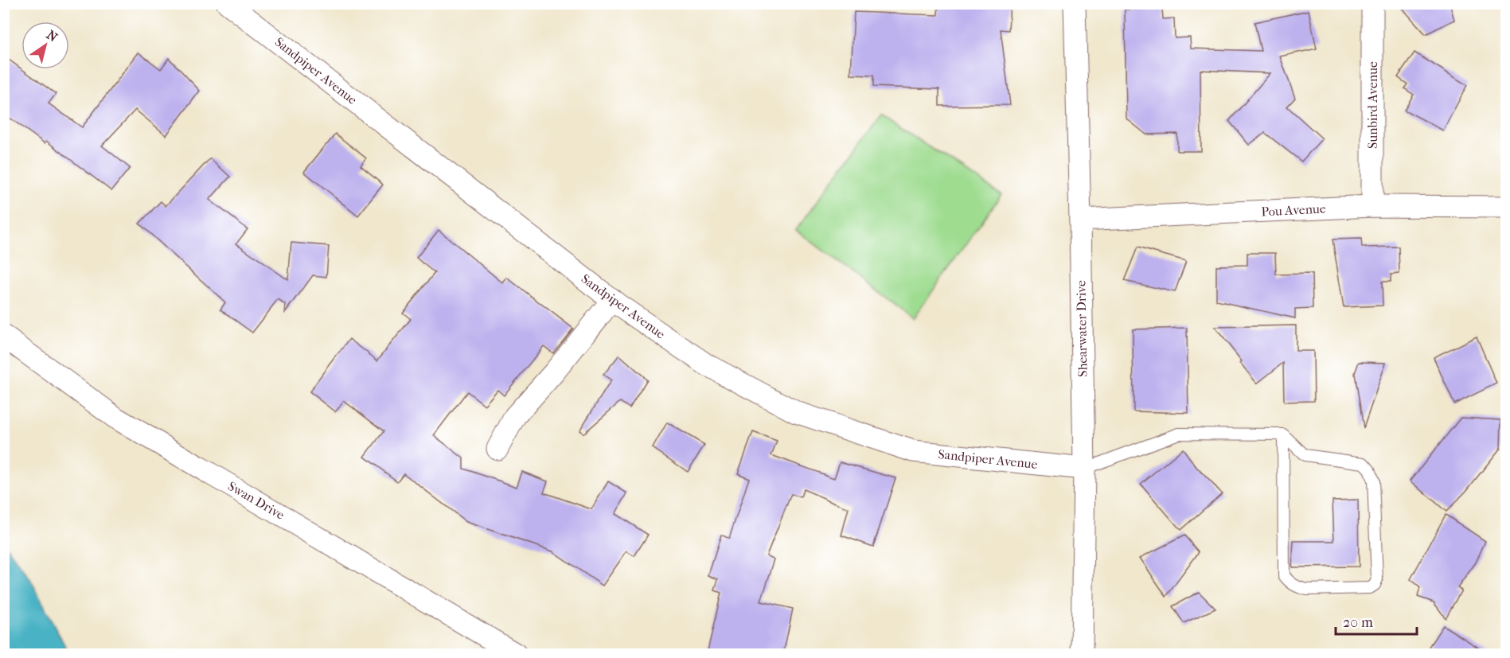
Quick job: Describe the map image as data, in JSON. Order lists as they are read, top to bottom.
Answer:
{
  "streets": {
    "street": [
      "Sandpiper Avenue",
      "Sunbird Avenue",
      "Pou Avenue",
      "Shearwater Drive",
      "Swan Drive"
    ]
  },
  "crossings": [
    ["Sandpiper Avenue", "Shearwater Drive"],
    ["Sunbird Avenue", "Pou Avenue"],
    ["Pou Avenue", "Shearwater Drive"]
  ],
  "scale_bar": "20 m",
  "north": "top right"
}
